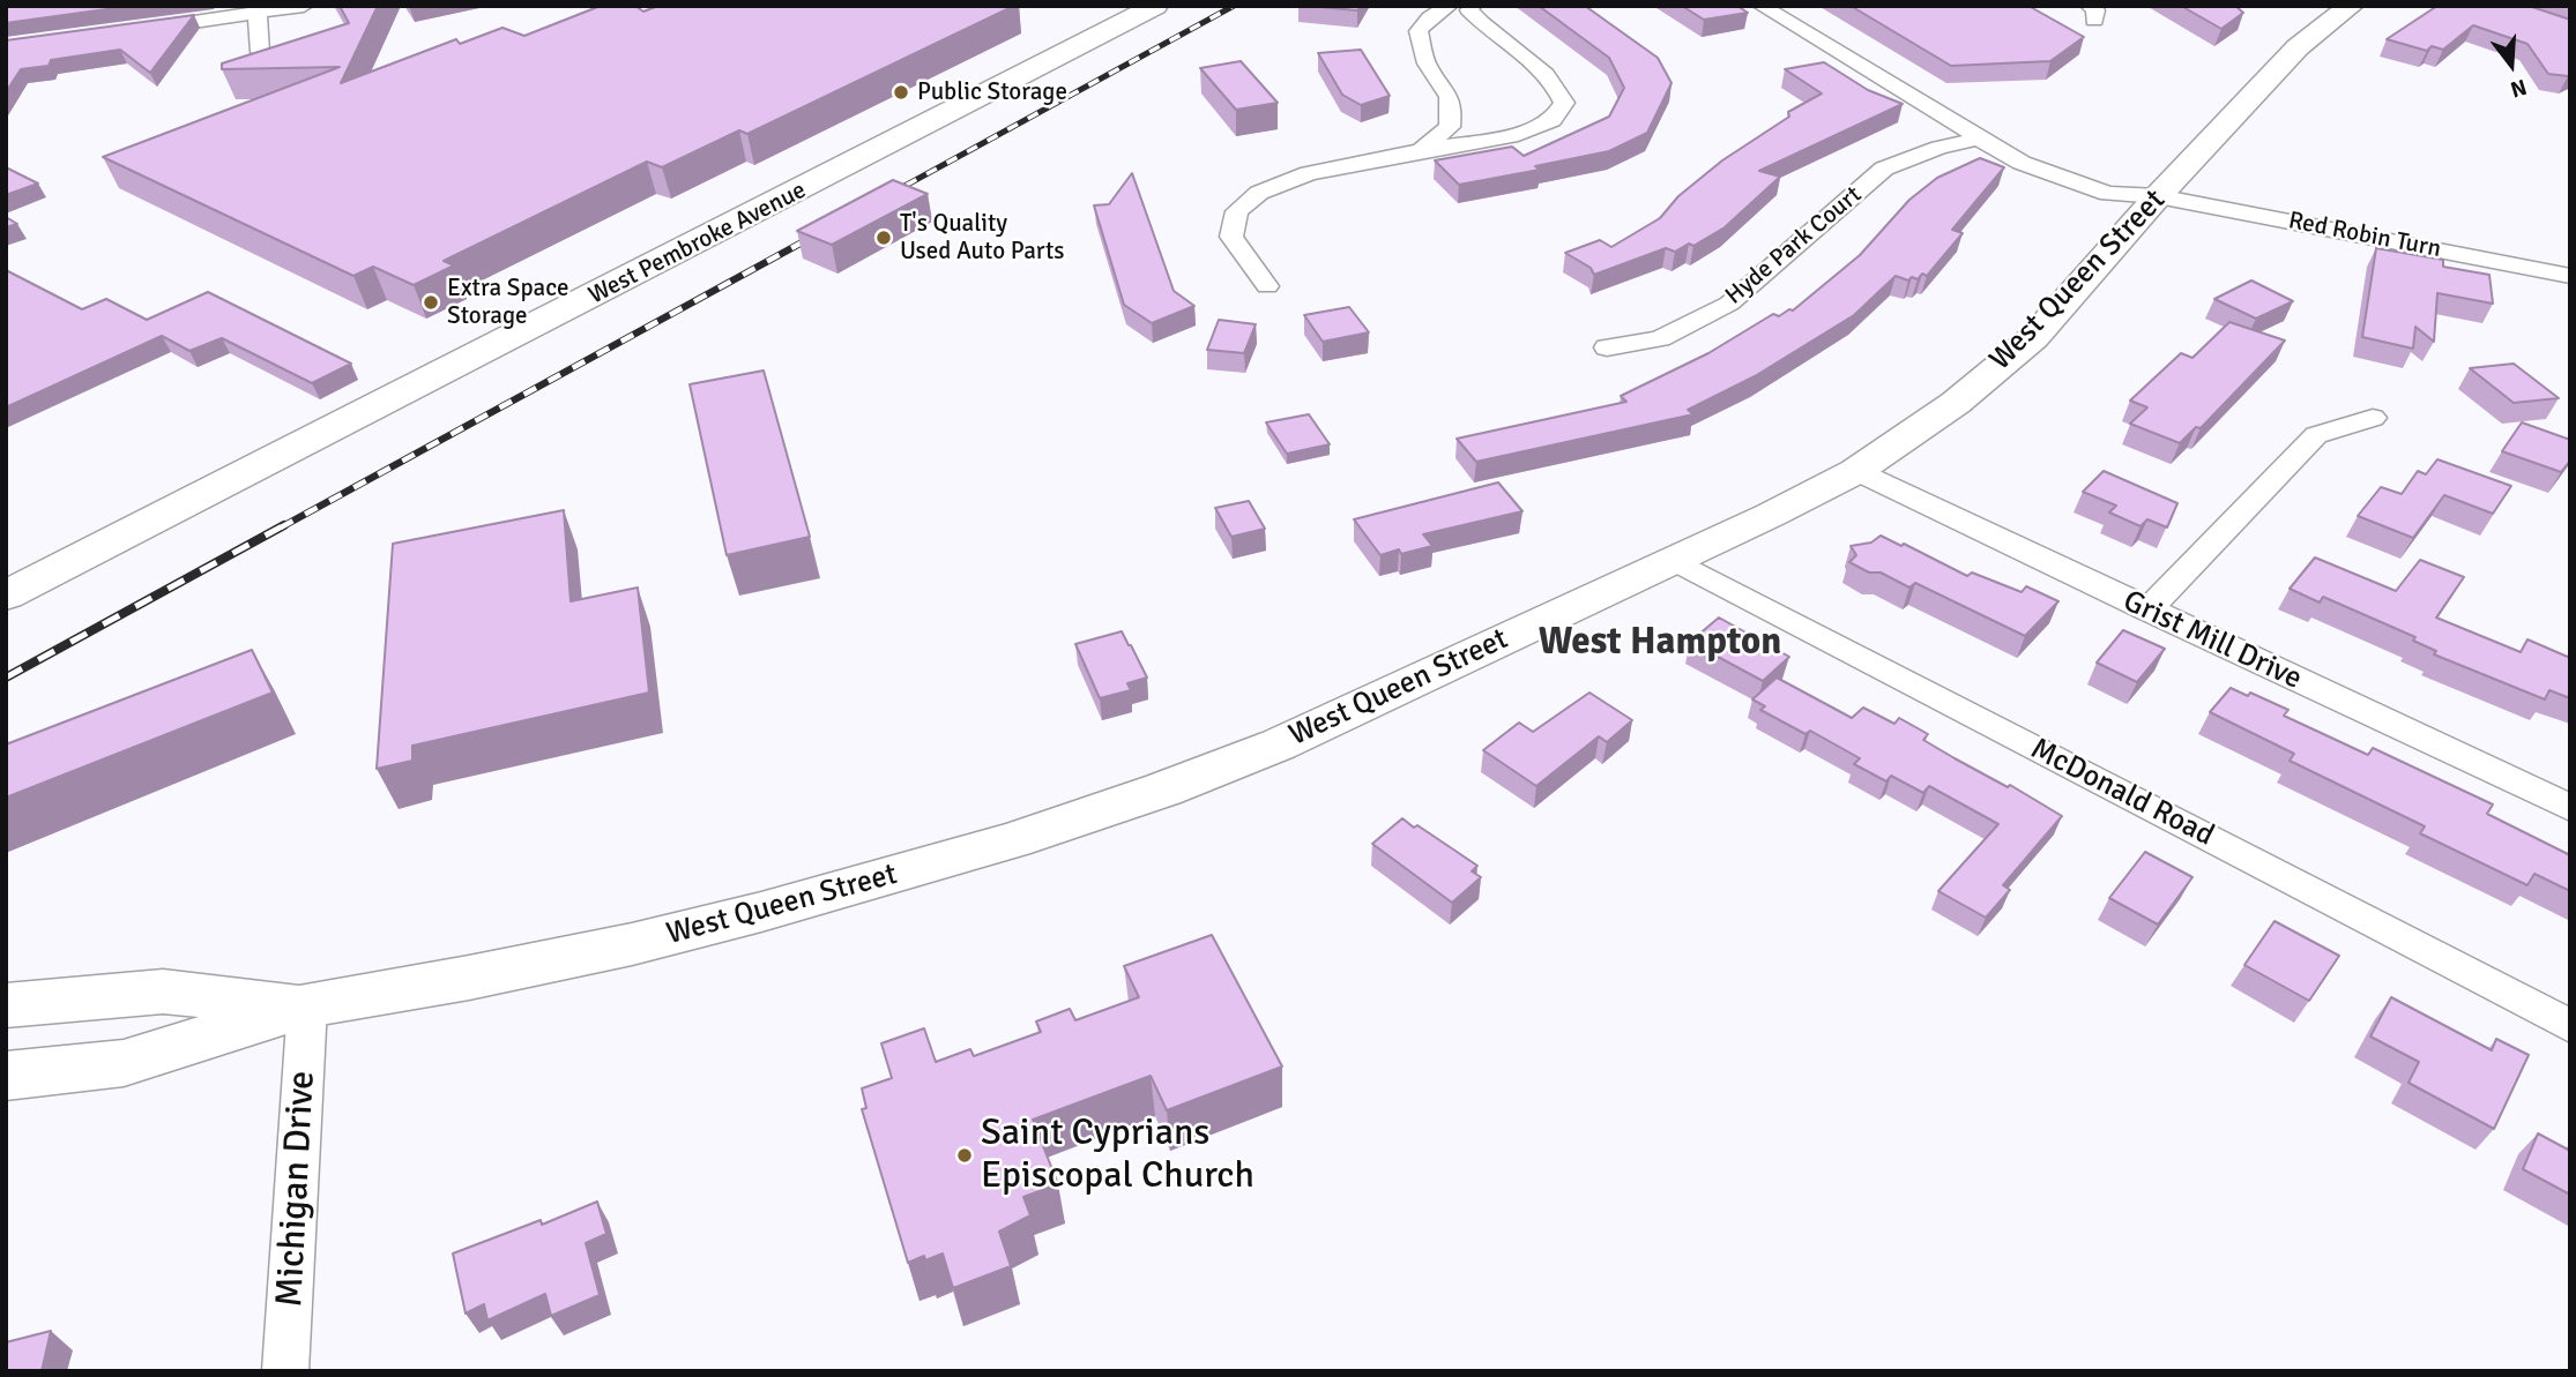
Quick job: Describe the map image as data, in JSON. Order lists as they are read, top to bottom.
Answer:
{
  "streets": {
    "main road": ["West Pembroke Avenue", "West Queen Street"],
    "street": [
      "Red Robin Turn",
      "Hyde Park Court",
      "Grist Mill Drive",
      "McDonald Road",
      "Michigan Drive"
    ]
  },
  "crossings": [
    ["Red Robin Turn", "West Queen Street"],
    ["West Queen Street", "Grist Mill Drive"],
    ["West Queen Street", "McDonald Road"],
    ["West Queen Street", "Michigan Drive"]
  ],
  "districts": ["West Hampton"],
  "places": [
    "Public Storage",
    "T's Quality Used Auto Parts",
    "Extra Space Storage",
    "Saint Cyprians Episcopal Church"
  ],
  "north": "bottom"
}
